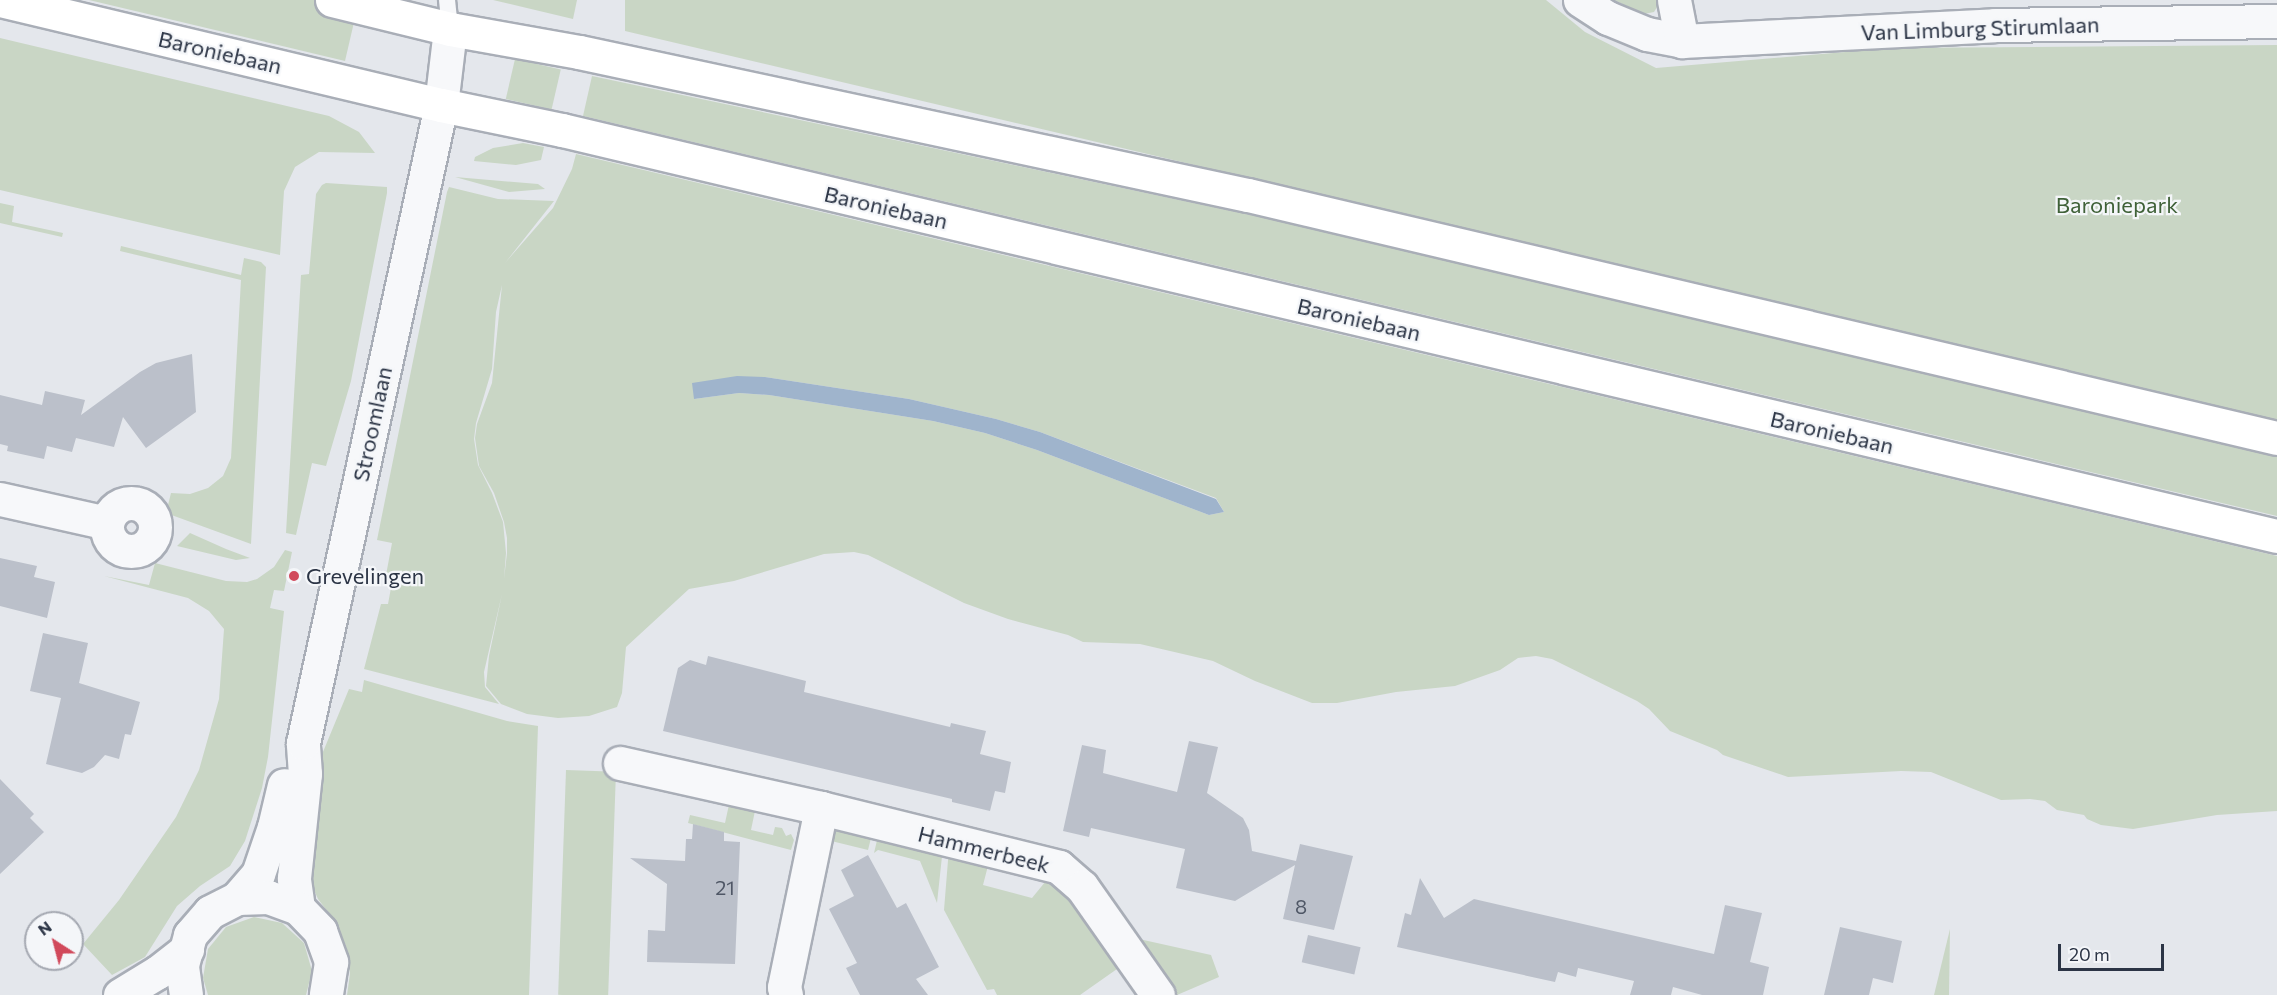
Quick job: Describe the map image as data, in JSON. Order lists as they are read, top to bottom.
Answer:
{
  "streets": {
    "main road": ["Baroniebaan"],
    "street": ["Van Limburg Stirumlaan", "Stroomlaan", "Hammerbeek"]
  },
  "crossings": [
    ["Baroniebaan", "Stroomlaan"]
  ],
  "parks": ["Baroniepark"],
  "places": ["Grevelingen"],
  "house_numbers": ["21", "8"],
  "scale_bar": "20 m",
  "north": "top left"
}
